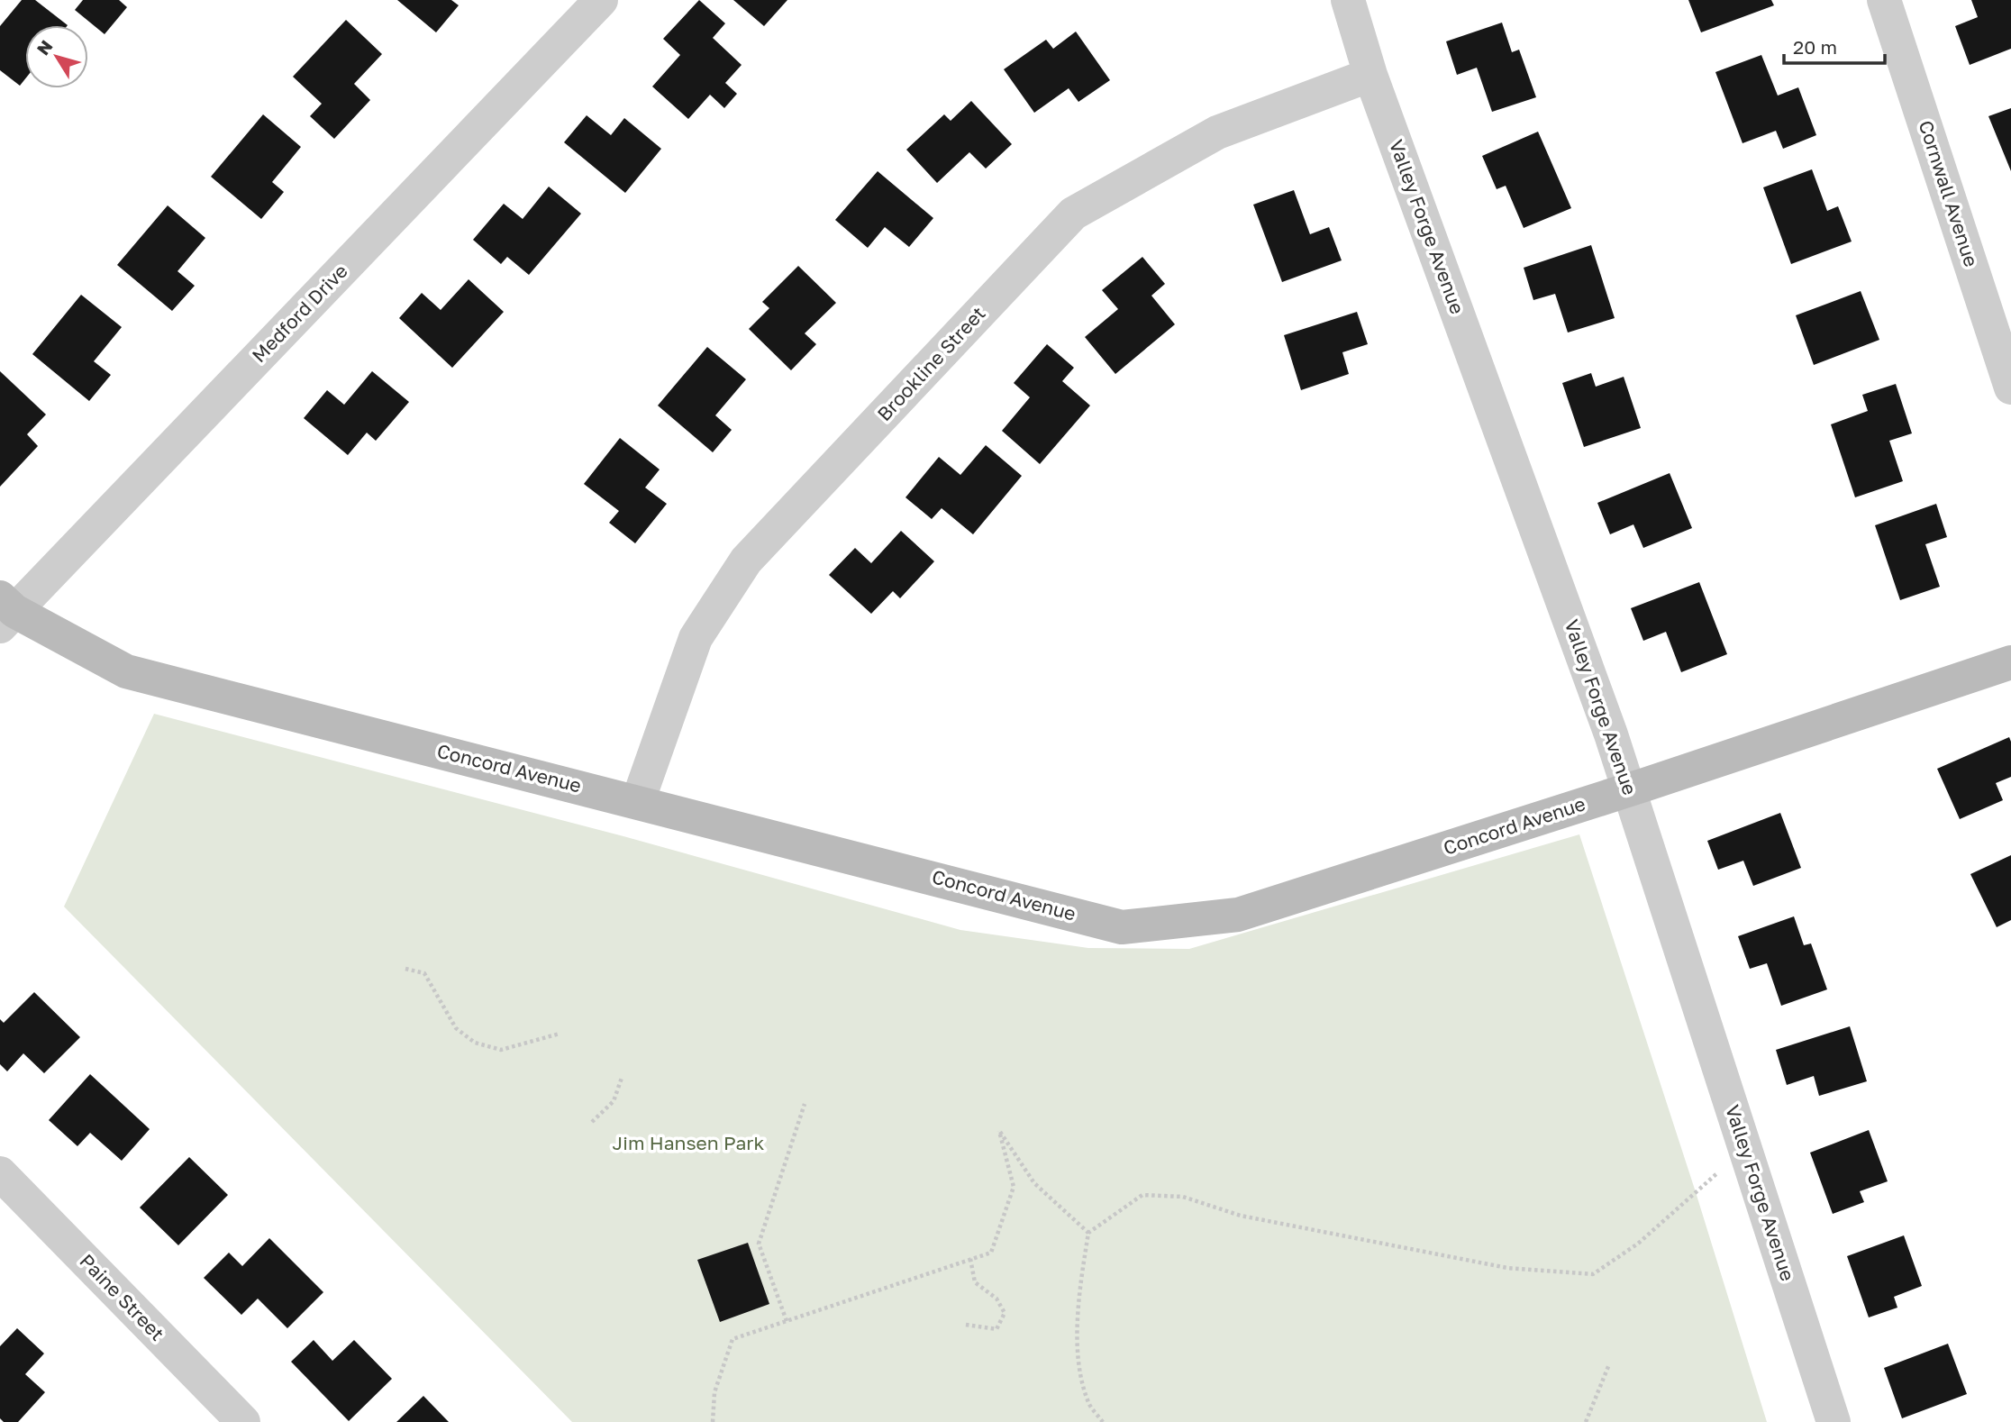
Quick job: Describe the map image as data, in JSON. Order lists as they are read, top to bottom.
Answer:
{
  "streets": {
    "street": [
      "Cornwall Avenue",
      "Valley Forge Avenue",
      "Medford Drive",
      "Brookline Street",
      "Concord Avenue",
      "Paine Street"
    ]
  },
  "crossings": [
    ["Valley Forge Avenue", "Brookline Street"],
    ["Valley Forge Avenue", "Concord Avenue"],
    ["Medford Drive", "Concord Avenue"],
    ["Brookline Street", "Concord Avenue"]
  ],
  "parks": ["Jim Hansen Park"],
  "scale_bar": "20 m",
  "north": "top left"
}
